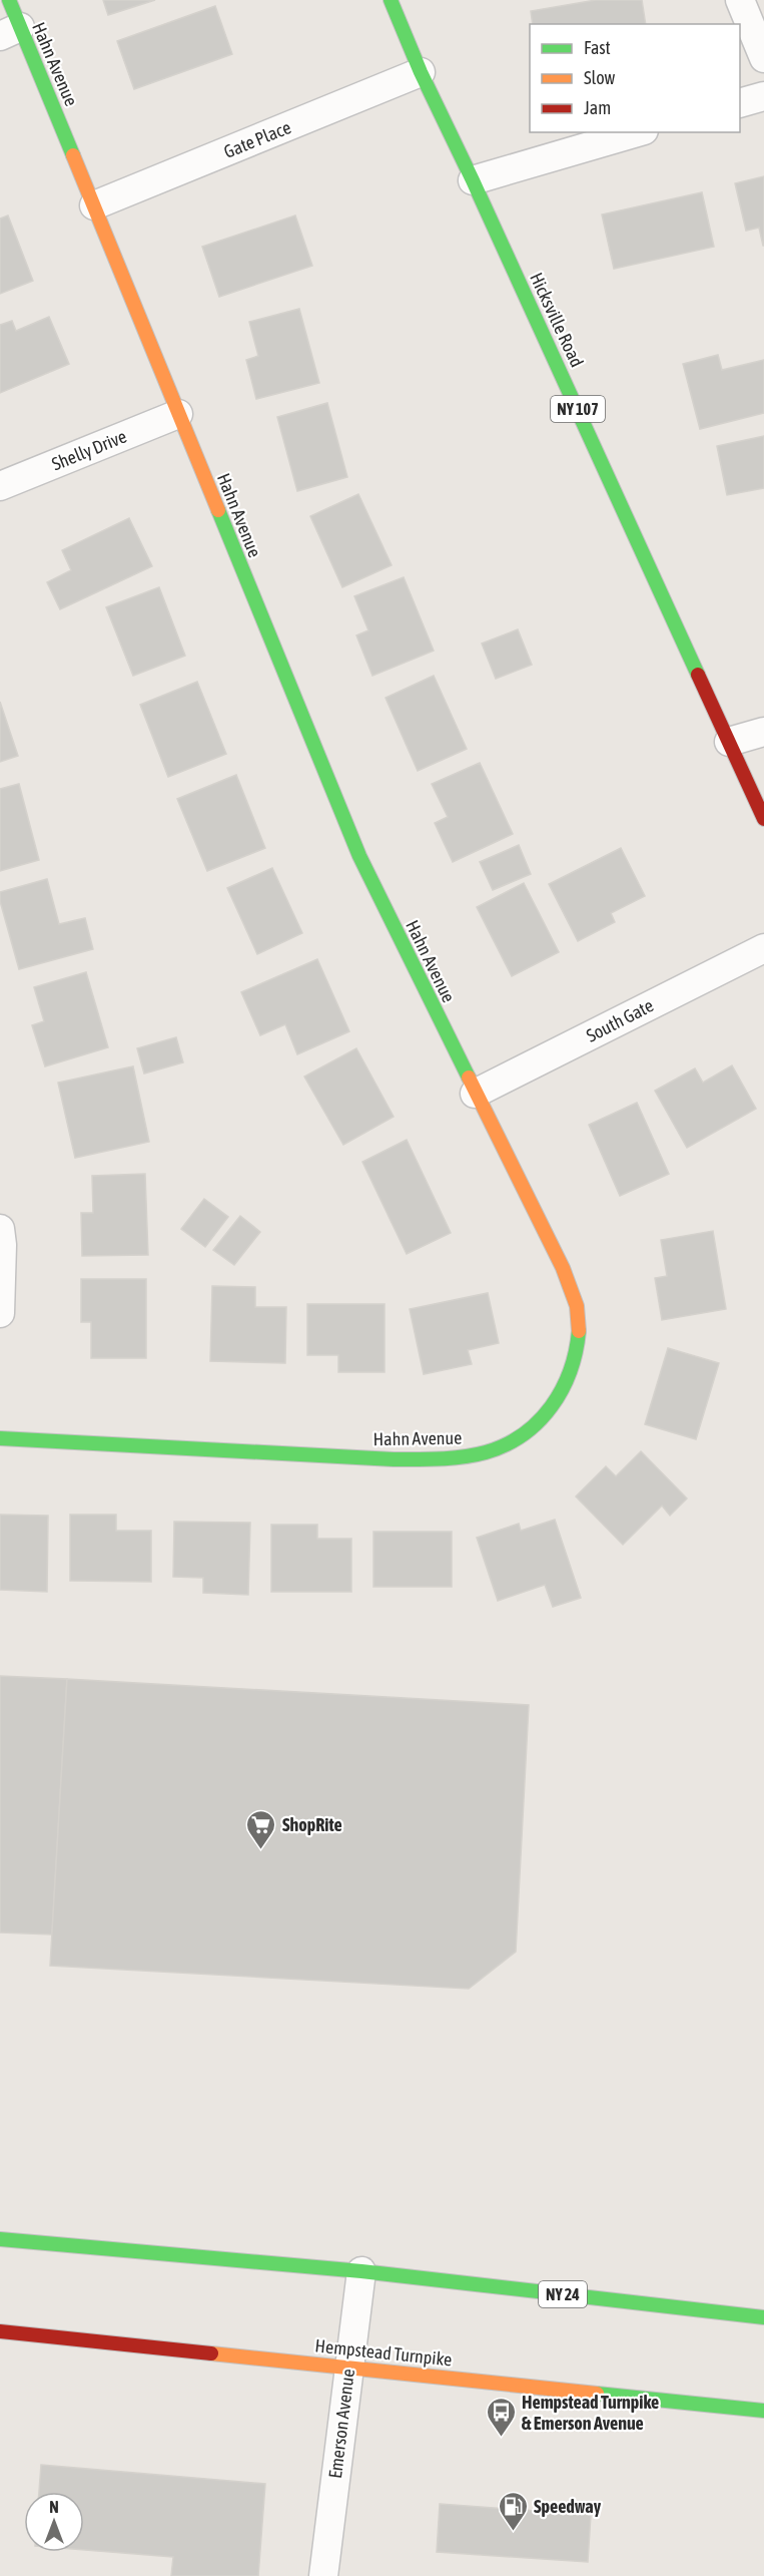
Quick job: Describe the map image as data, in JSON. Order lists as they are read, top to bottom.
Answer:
{
  "streets": {
    "main road": [
      "Hahn Avenue",
      "Hicksville Road",
      "NY 107",
      "NY 24",
      "Hempstead Turnpike"
    ],
    "street": [
      "Gate Place",
      "Shelly Drive",
      "South Gate",
      "Emerson Avenue"
    ]
  },
  "crossings": [
    ["Hahn Avenue", "Gate Place"],
    ["Hahn Avenue", "Shelly Drive"],
    ["Hahn Avenue", "South Gate"],
    ["Gate Place", "Hicksville Road"],
    ["NY 24", "Emerson Avenue"],
    ["Hempstead Turnpike", "Emerson Avenue"]
  ],
  "places": {
    "supermarket": ["ShopRite"],
    "bus stop": ["Hempstead Turnpike & Emerson Avenue"],
    "fuel station": ["Speedway"]
  },
  "legend": ["Fast", "Slow", "Jam"],
  "north": "top"
}
